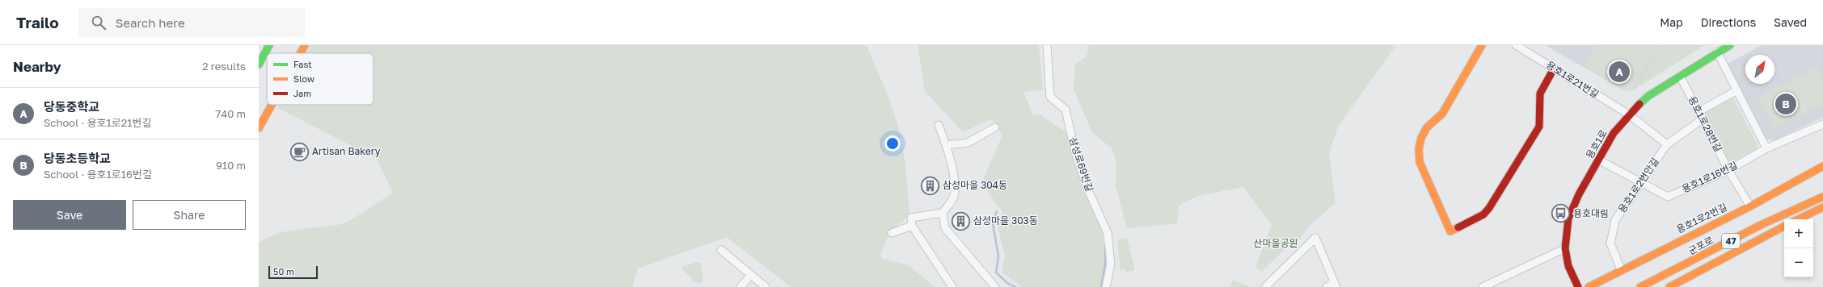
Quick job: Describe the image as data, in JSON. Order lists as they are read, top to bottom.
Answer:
{
  "streets": {
    "street": [
      "용호1로21번길",
      "용호1로28번길",
      "용호1로",
      "삼성로69번길",
      "용호1로16번길",
      "용호1로2번안길",
      "용호1로2번길",
      "47",
      "군포로"
    ]
  },
  "crossings": [
    ["용호1로21번길", "용호1로"],
    ["용호1로21번길", "용호1로2번안길"],
    ["용호1로28번길", "용호1로"],
    ["용호1로28번길", "용호1로16번길"],
    ["용호1로28번길", "용호1로2번안길"],
    ["용호1로28번길", "용호1로2번길"],
    ["용호1로", "용호1로16번길"],
    ["용호1로16번길", "용호1로2번안길"],
    ["용호1로2번안길", "용호1로2번길"]
  ],
  "parks": ["산마을공원"],
  "places": {
    "cafe": ["Artisan Bakery"],
    "building": ["삼성마을 304동", "삼성마을 303동"],
    "bus stop": ["용호대림"]
  },
  "legend": ["Fast", "Slow", "Jam"],
  "scale_bar": "50 m",
  "north": "top right",
  "page": {
    "header": "Trailo",
    "search": "Search here",
    "nav": ["Map", "Directions", "Saved"],
    "heading": ["Nearby", "2 results"],
    "pins": ["A", "B"],
    "list": [
      {
        "mark": "A",
        "name": "당동중학교",
        "note": "School · 용호1로21번길",
        "value": "740 m"
      },
      {
        "mark": "B",
        "name": "당동초등학교",
        "note": "School · 용호1로16번길",
        "value": "910 m"
      }
    ],
    "buttons": ["Save", "Share"],
    "map_buttons": ["+", "−"],
    "scale": "50 m"
  }
}
